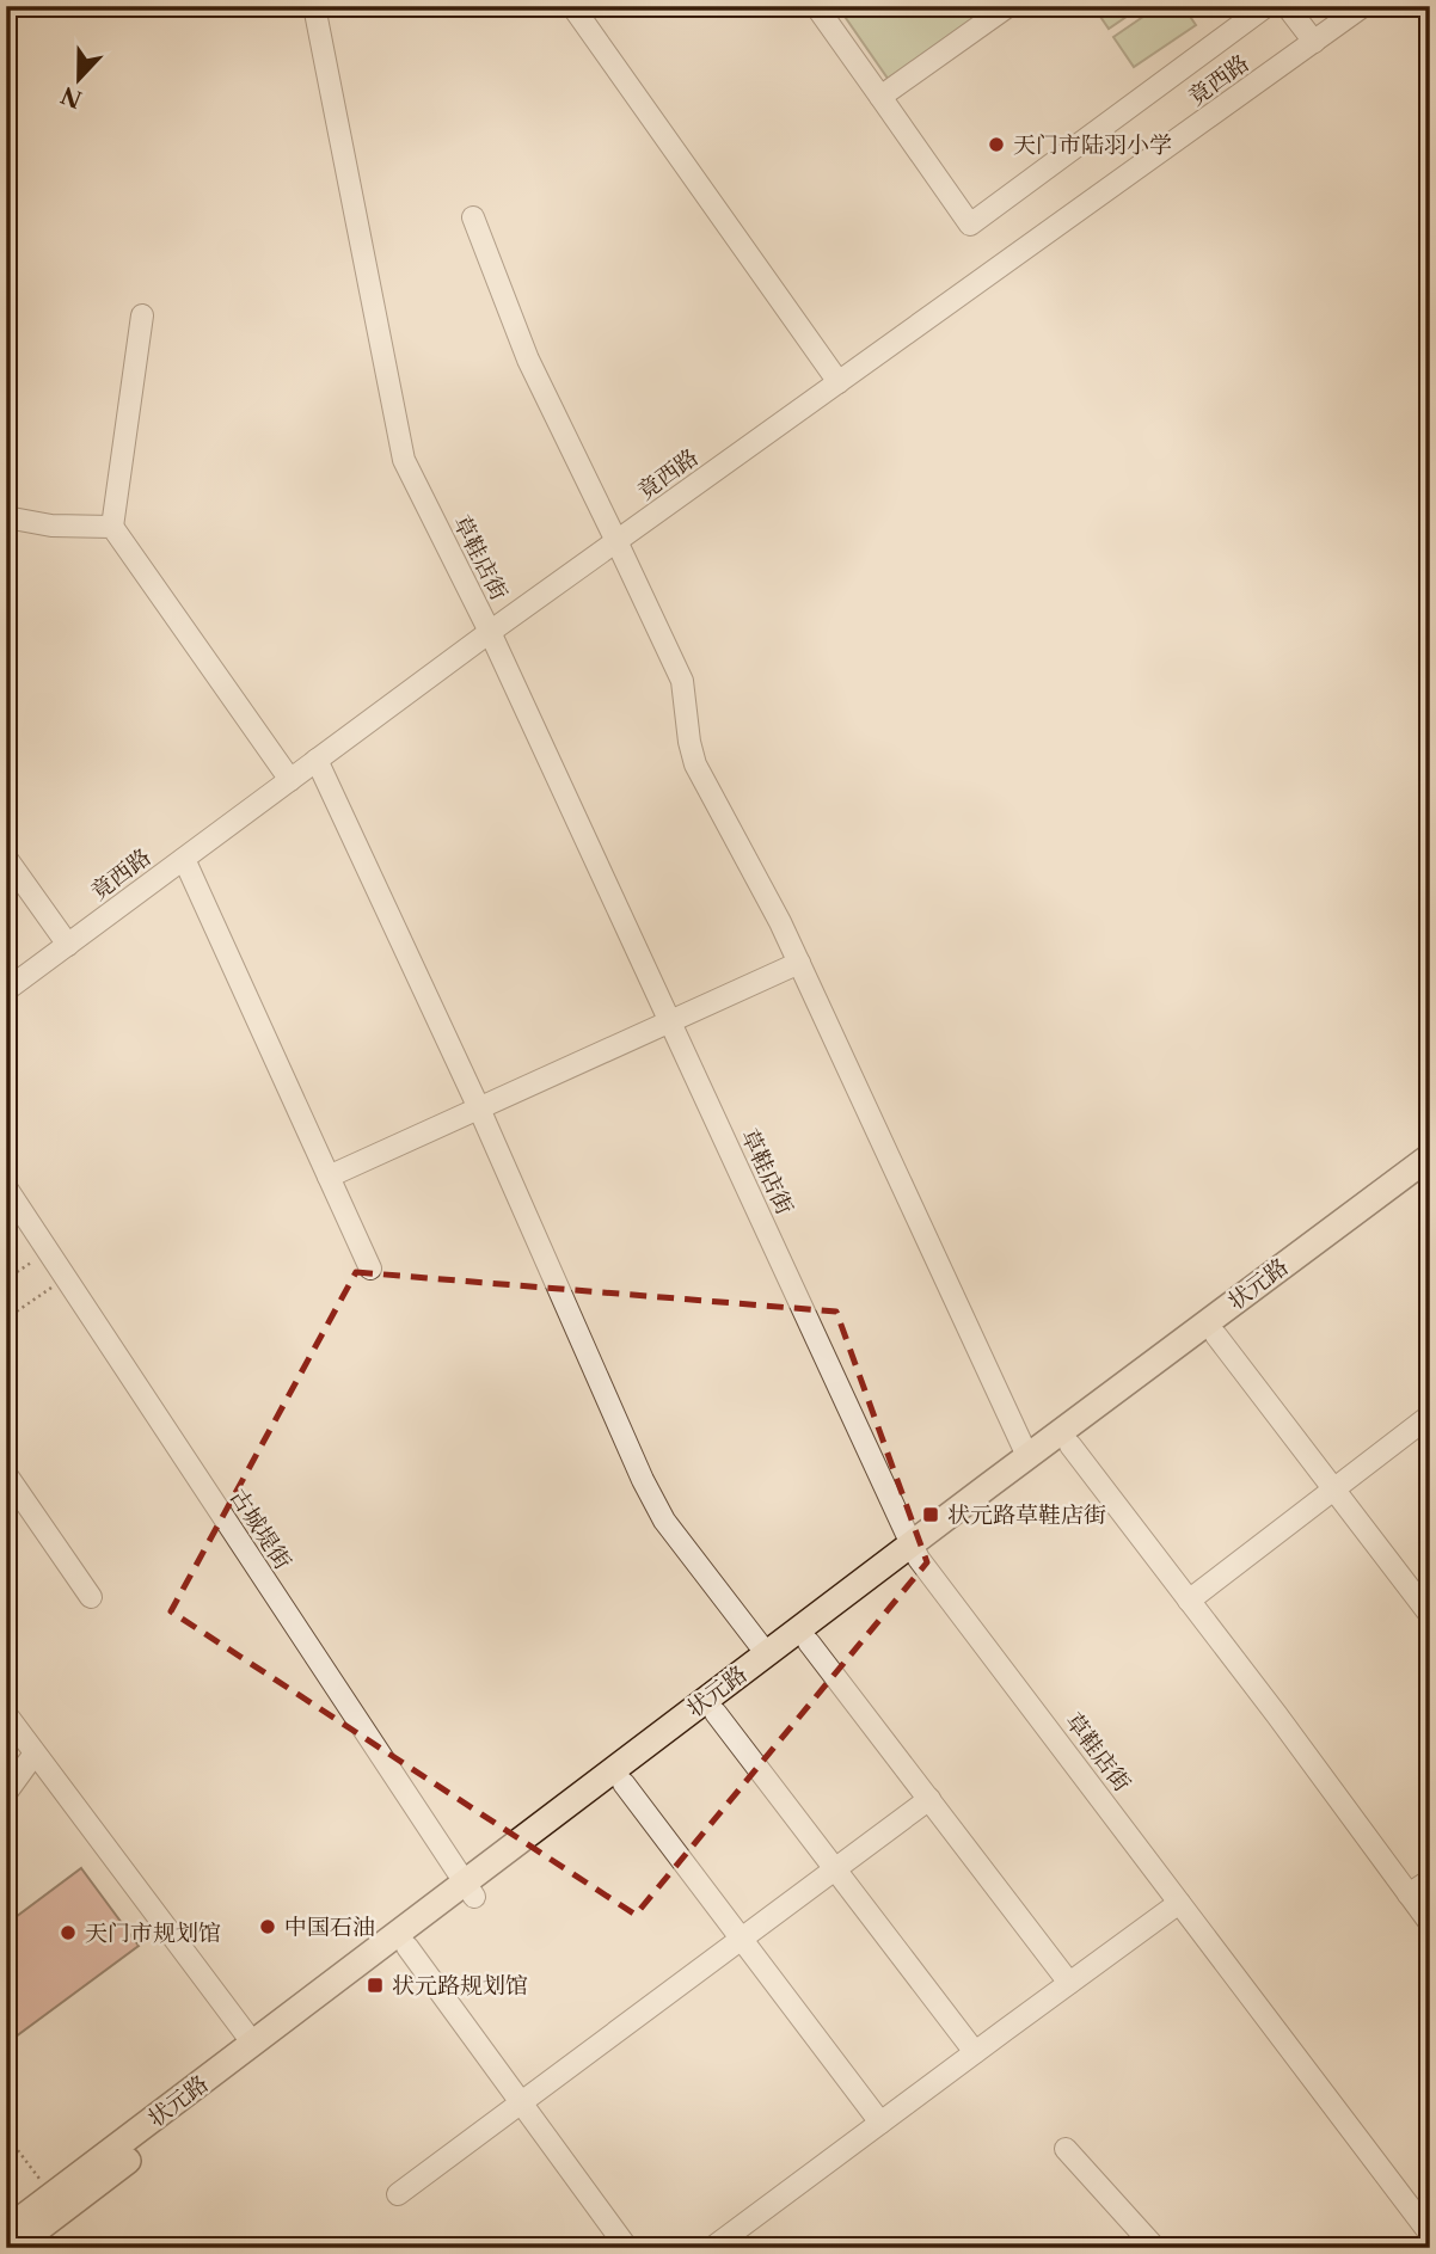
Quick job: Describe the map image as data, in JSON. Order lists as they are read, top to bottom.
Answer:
{
  "streets": {
    "main road": ["状元路"],
    "street": ["竟西路", "草鞋店街", "古城堤街"]
  },
  "crossings": [
    ["竟西路", "草鞋店街"],
    ["草鞋店街", "状元路"],
    ["状元路", "古城堤街"]
  ],
  "places": {
    "other": ["天门市陆羽小学", "中国石油", "天门市规划馆"],
    "transit": ["状元路草鞋店街", "状元路规划馆"]
  },
  "north": "bottom"
}
